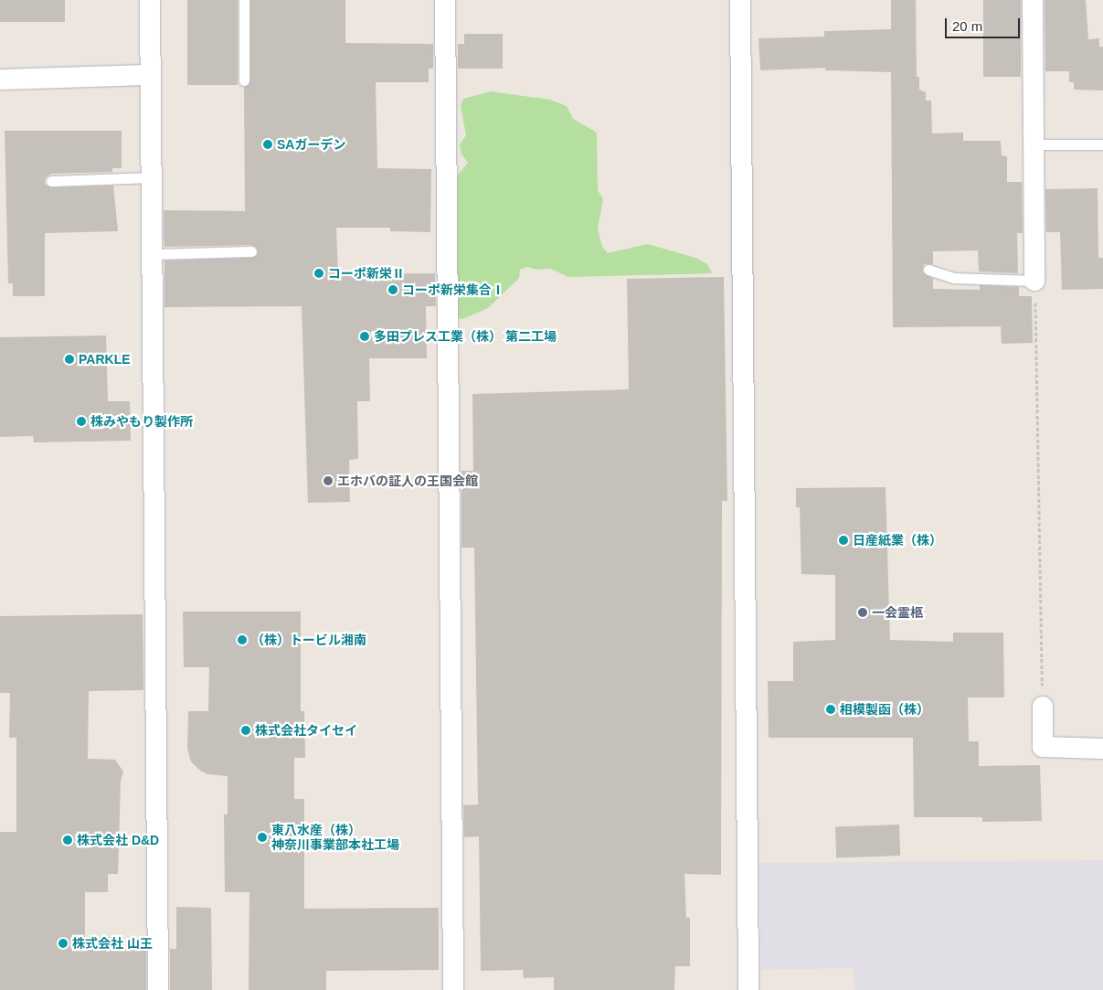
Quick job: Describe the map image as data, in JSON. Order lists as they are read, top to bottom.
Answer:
{
  "places": [
    "SAガーデン",
    "コーポ新栄Ⅱ",
    "コーポ新栄集合Ⅰ",
    "多田プレス工業（株） 第二工場",
    "PARKLE",
    "株みやもり製作所",
    "エホバの証人の王国会館",
    "日産紙業（株）",
    "一会霊柩",
    "（株）トービル湘南",
    "相模製函（株）",
    "株式会社タイセイ",
    "東八水産（株） 神奈川事業部本社工場",
    "株式会社 D&D",
    "株式会社 山王"
  ],
  "scale_bar": "20 m"
}
